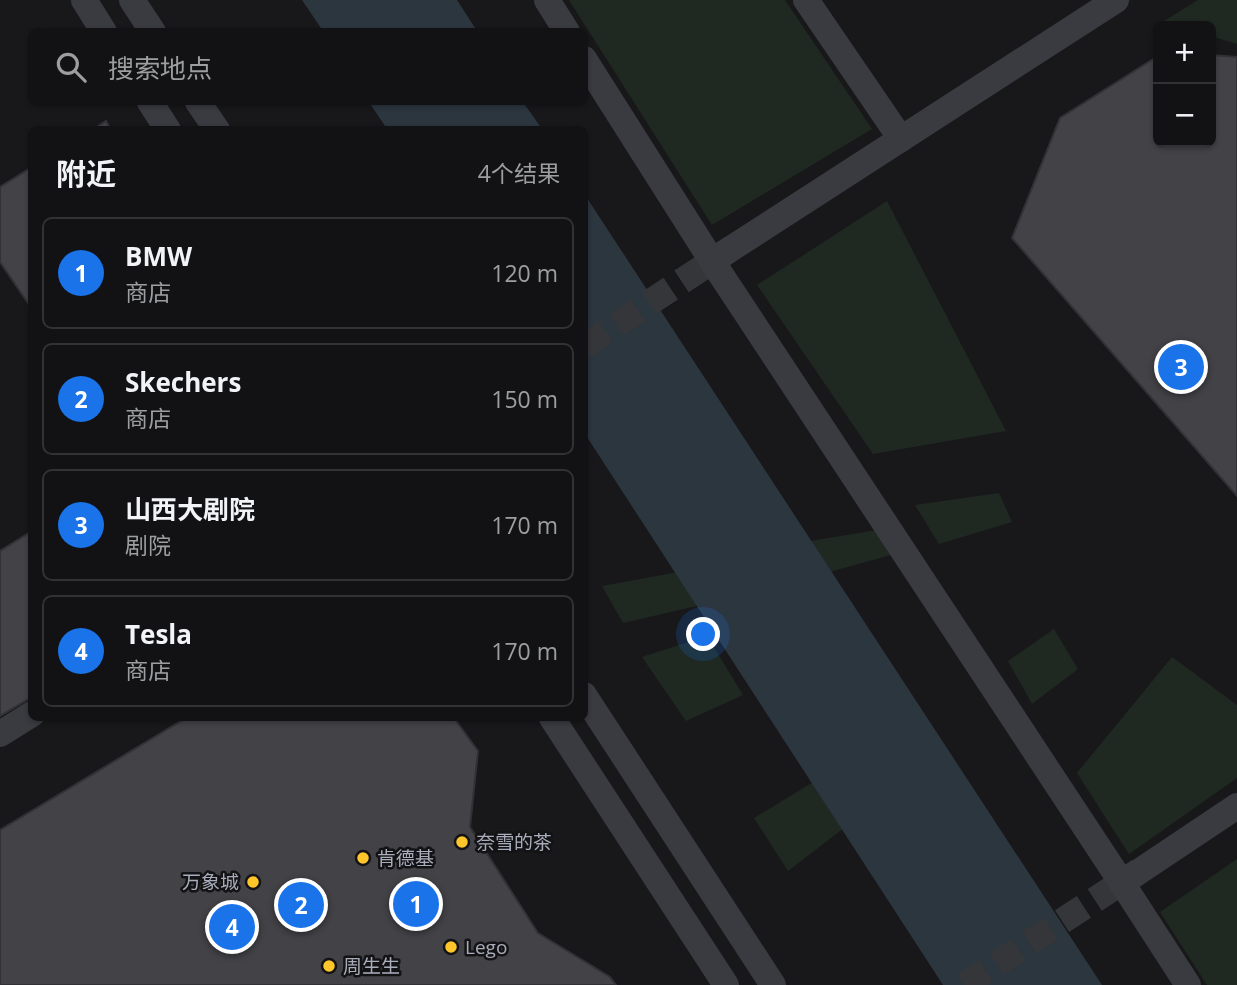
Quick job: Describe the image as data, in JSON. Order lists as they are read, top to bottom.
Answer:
{
  "places": [
    "奈雪的茶",
    "肯德基",
    "万象城",
    "Lego",
    "周生生"
  ],
  "page": {
    "map_buttons": ["+", "−"],
    "search": "搜索地点",
    "heading": ["附近", "4个结果"],
    "list": [
      {
        "mark": "1",
        "name": "BMW",
        "note": "商店",
        "value": "120 m"
      },
      {
        "mark": "2",
        "name": "Skechers",
        "note": "商店",
        "value": "150 m"
      },
      {
        "mark": "3",
        "name": "山西大剧院",
        "note": "剧院",
        "value": "170 m"
      },
      {
        "mark": "4",
        "name": "Tesla",
        "note": "商店",
        "value": "170 m"
      }
    ],
    "pins": [
      "3",
      "1",
      "2",
      "4"
    ]
  }
}
